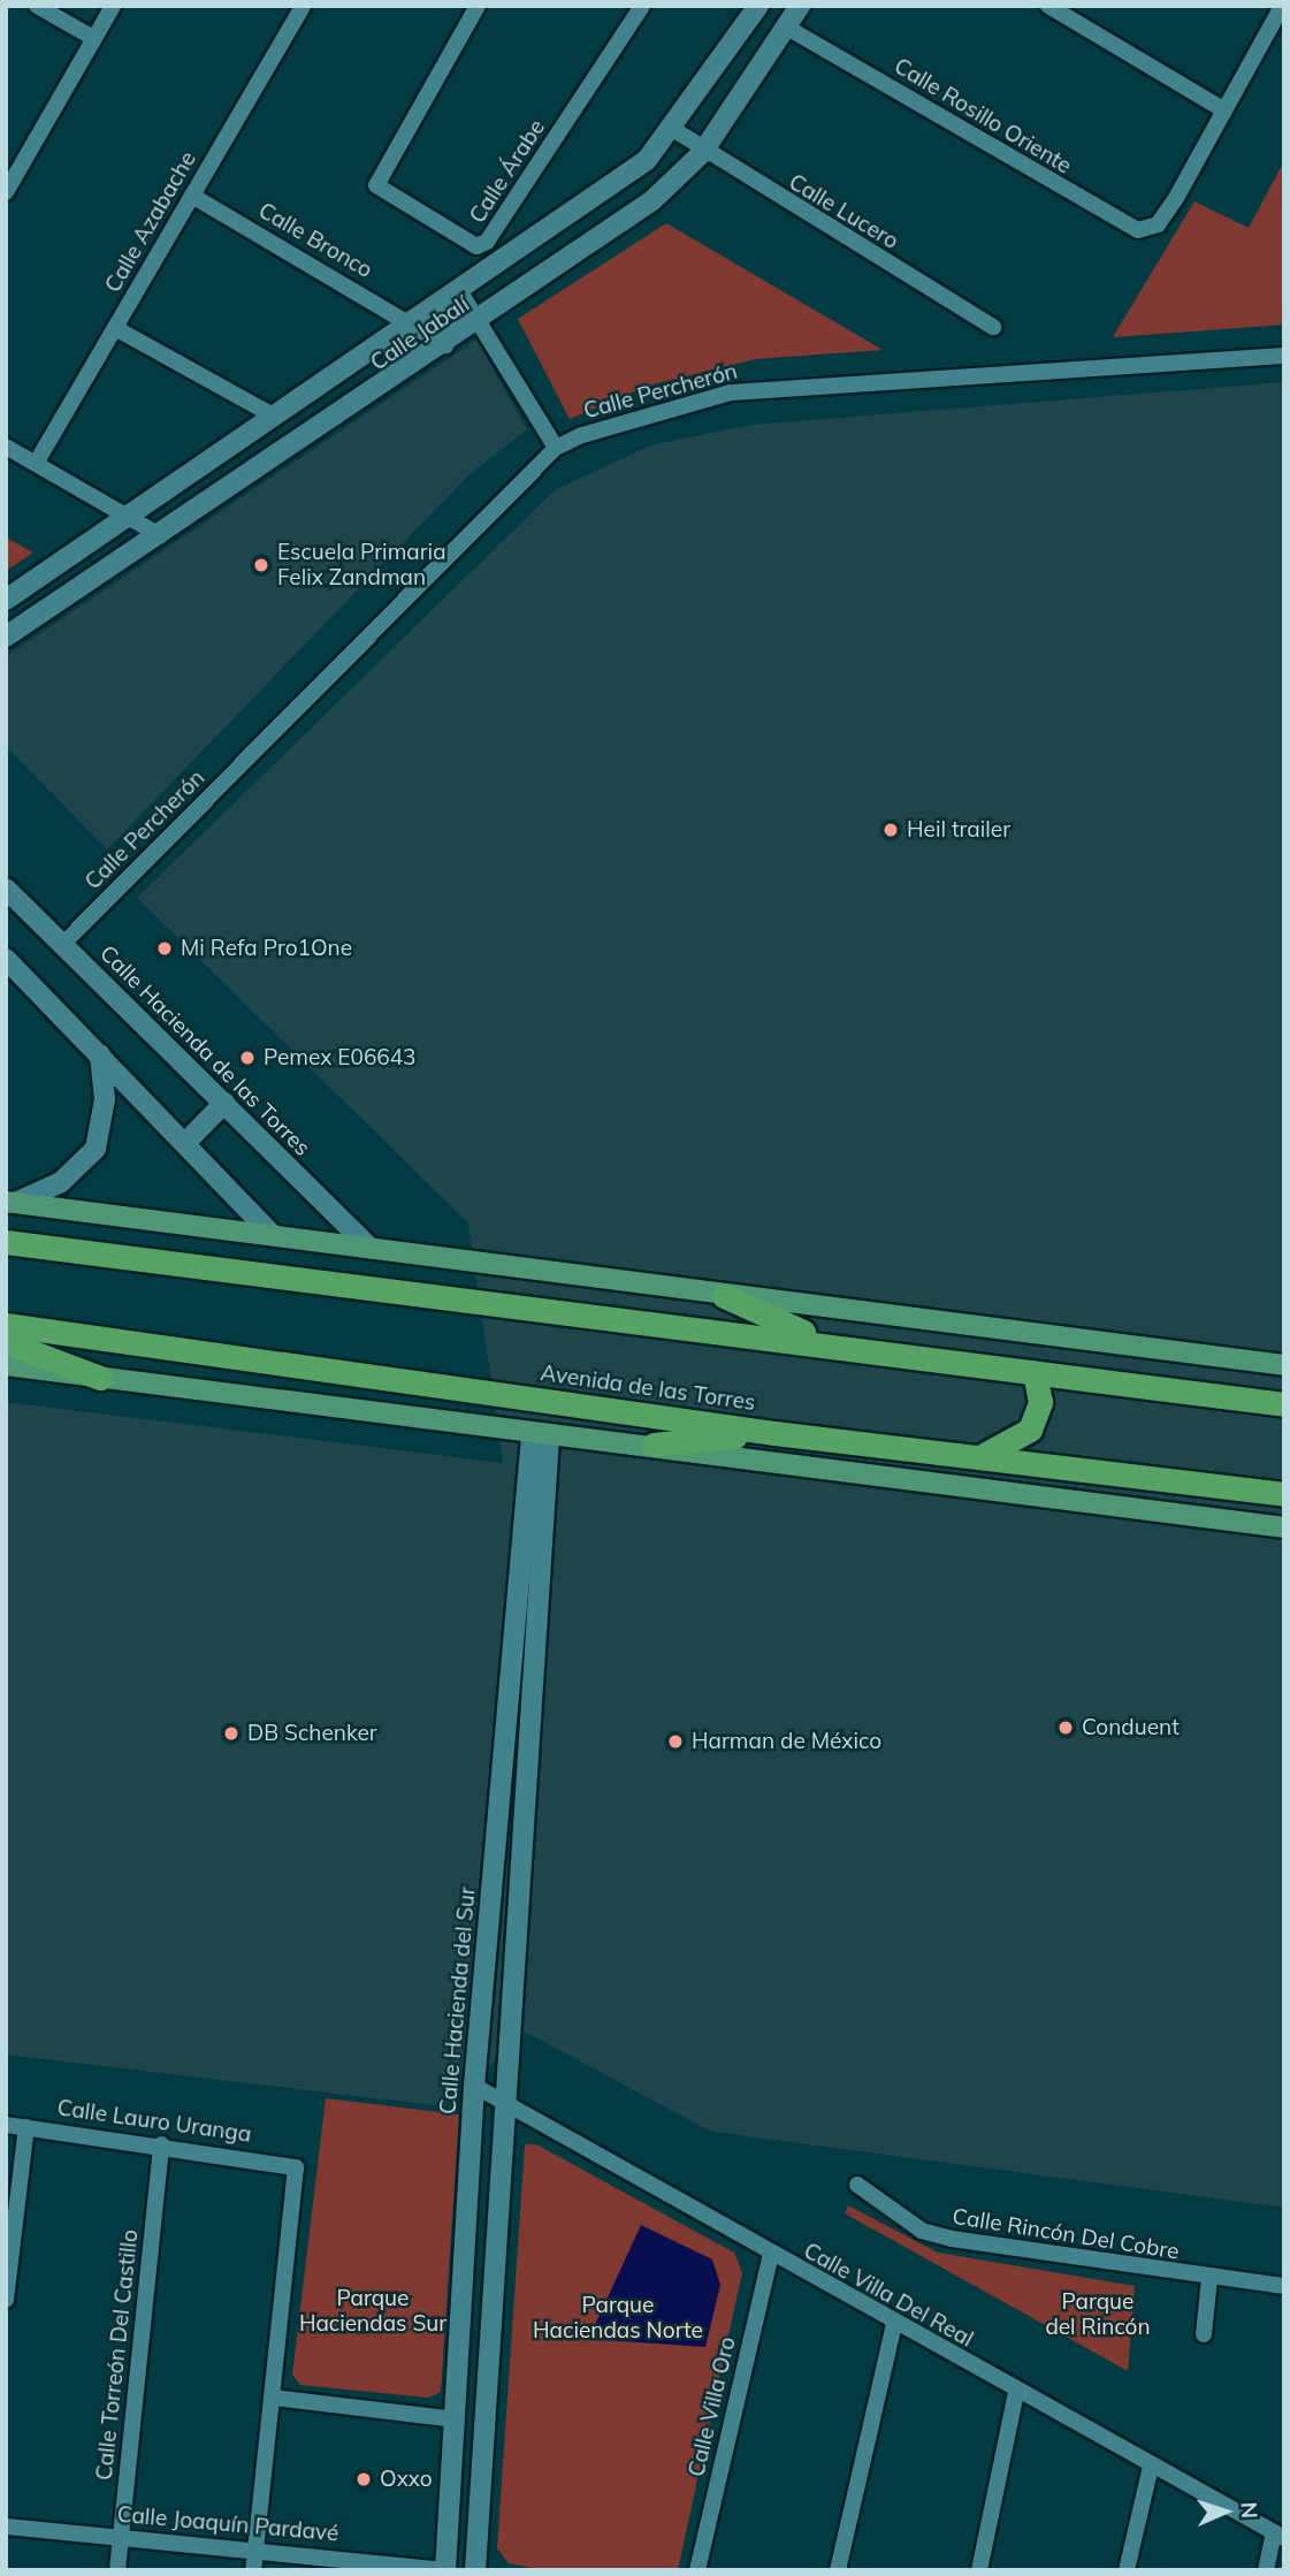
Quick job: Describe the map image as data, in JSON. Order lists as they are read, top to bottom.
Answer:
{
  "streets": {
    "highway": ["Avenida de las Torres"],
    "street": [
      "Calle Rosillo Oriente",
      "Calle Árabe",
      "Calle Lucero",
      "Calle Azabache",
      "Calle Bronco",
      "Calle Jabalí",
      "Calle Percherón",
      "Calle Hacienda de las Torres",
      "Calle Hacienda del Sur",
      "Calle Lauro Uranga",
      "Calle Rincón Del Cobre",
      "Calle Villa Del Real",
      "Calle Torreón Del Castillo",
      "Calle Villa Oro",
      "Calle Joaquín Pardavé"
    ]
  },
  "crossings": [
    ["Calle Rosillo Oriente", "Calle Jabalí"],
    ["Calle Lucero", "Calle Jabalí"],
    ["Calle Azabache", "Calle Bronco"],
    ["Calle Bronco", "Calle Jabalí"],
    ["Calle Percherón", "Calle Hacienda de las Torres"],
    ["Calle Hacienda del Sur", "Calle Villa Del Real"],
    ["Calle Hacienda del Sur", "Calle Joaquín Pardavé"],
    ["Calle Lauro Uranga", "Calle Torreón Del Castillo"],
    ["Calle Villa Del Real", "Calle Villa Oro"],
    ["Calle Torreón Del Castillo", "Calle Joaquín Pardavé"]
  ],
  "parks": ["Parque Haciendas Sur", "Parque del Rincón", "Parque Haciendas Norte"],
  "places": [
    "Escuela Primaria Felix Zandman",
    "Heil trailer",
    "Mi Refa Pro1One",
    "Pemex E06643",
    "Conduent",
    "DB Schenker",
    "Harman de México",
    "Oxxo"
  ],
  "north": "right"
}
